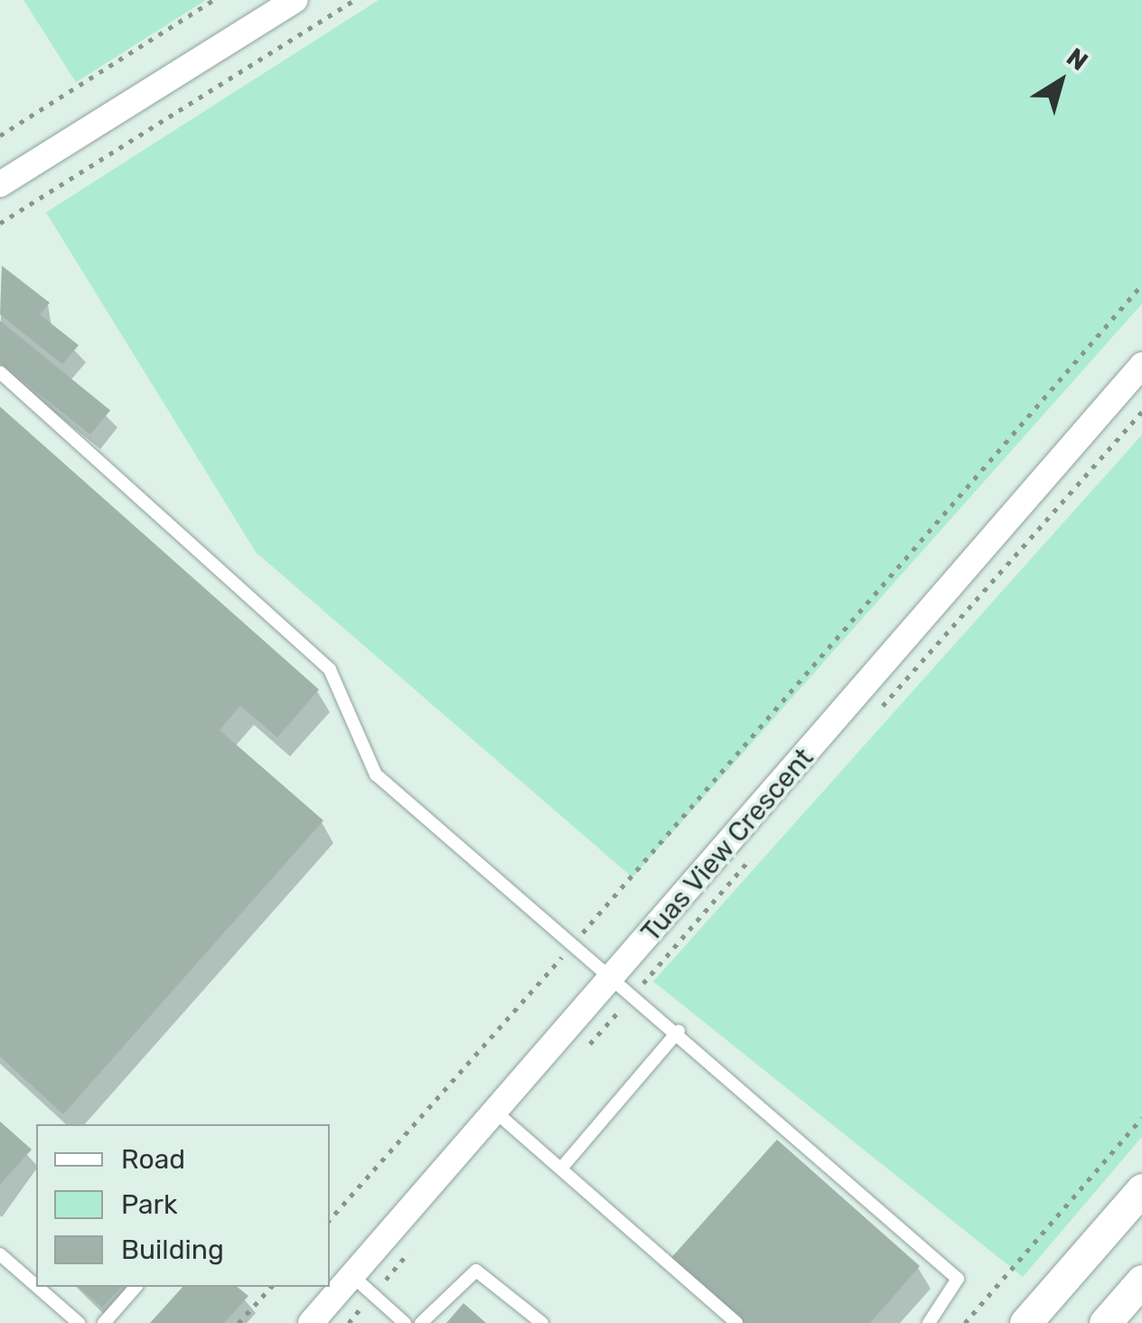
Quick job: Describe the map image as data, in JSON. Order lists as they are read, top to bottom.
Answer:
{
  "streets": {
    "street": ["Tuas View Crescent"]
  },
  "legend": ["Road", "Park", "Building"],
  "north": "top right"
}
